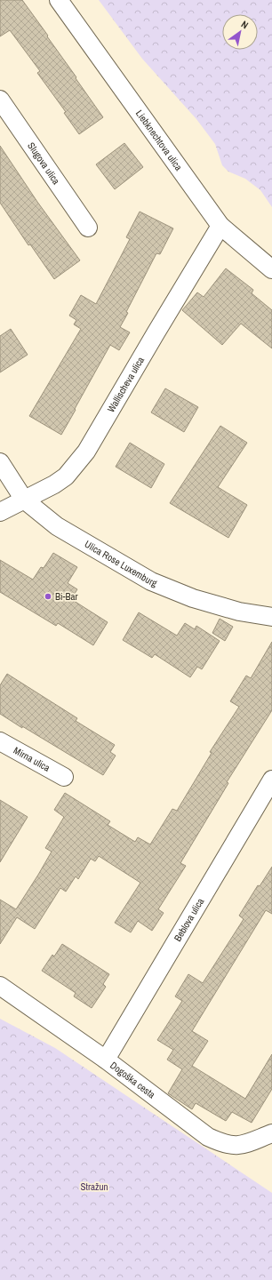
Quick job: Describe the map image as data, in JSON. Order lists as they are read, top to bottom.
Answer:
{
  "streets": {
    "street": [
      "Liebknechtova ulica",
      "Slugova ulica",
      "Wallischeva ulica",
      "Ulica Rose Luxemburg",
      "Mirna ulica",
      "Beblova ulica",
      "Dogoška cesta"
    ]
  },
  "crossings": [
    ["Liebknechtova ulica", "Wallischeva ulica"],
    ["Wallischeva ulica", "Ulica Rose Luxemburg"],
    ["Beblova ulica", "Dogoška cesta"]
  ],
  "parks": ["Stražun"],
  "places": ["Bi-Bar"],
  "north": "top right"
}
